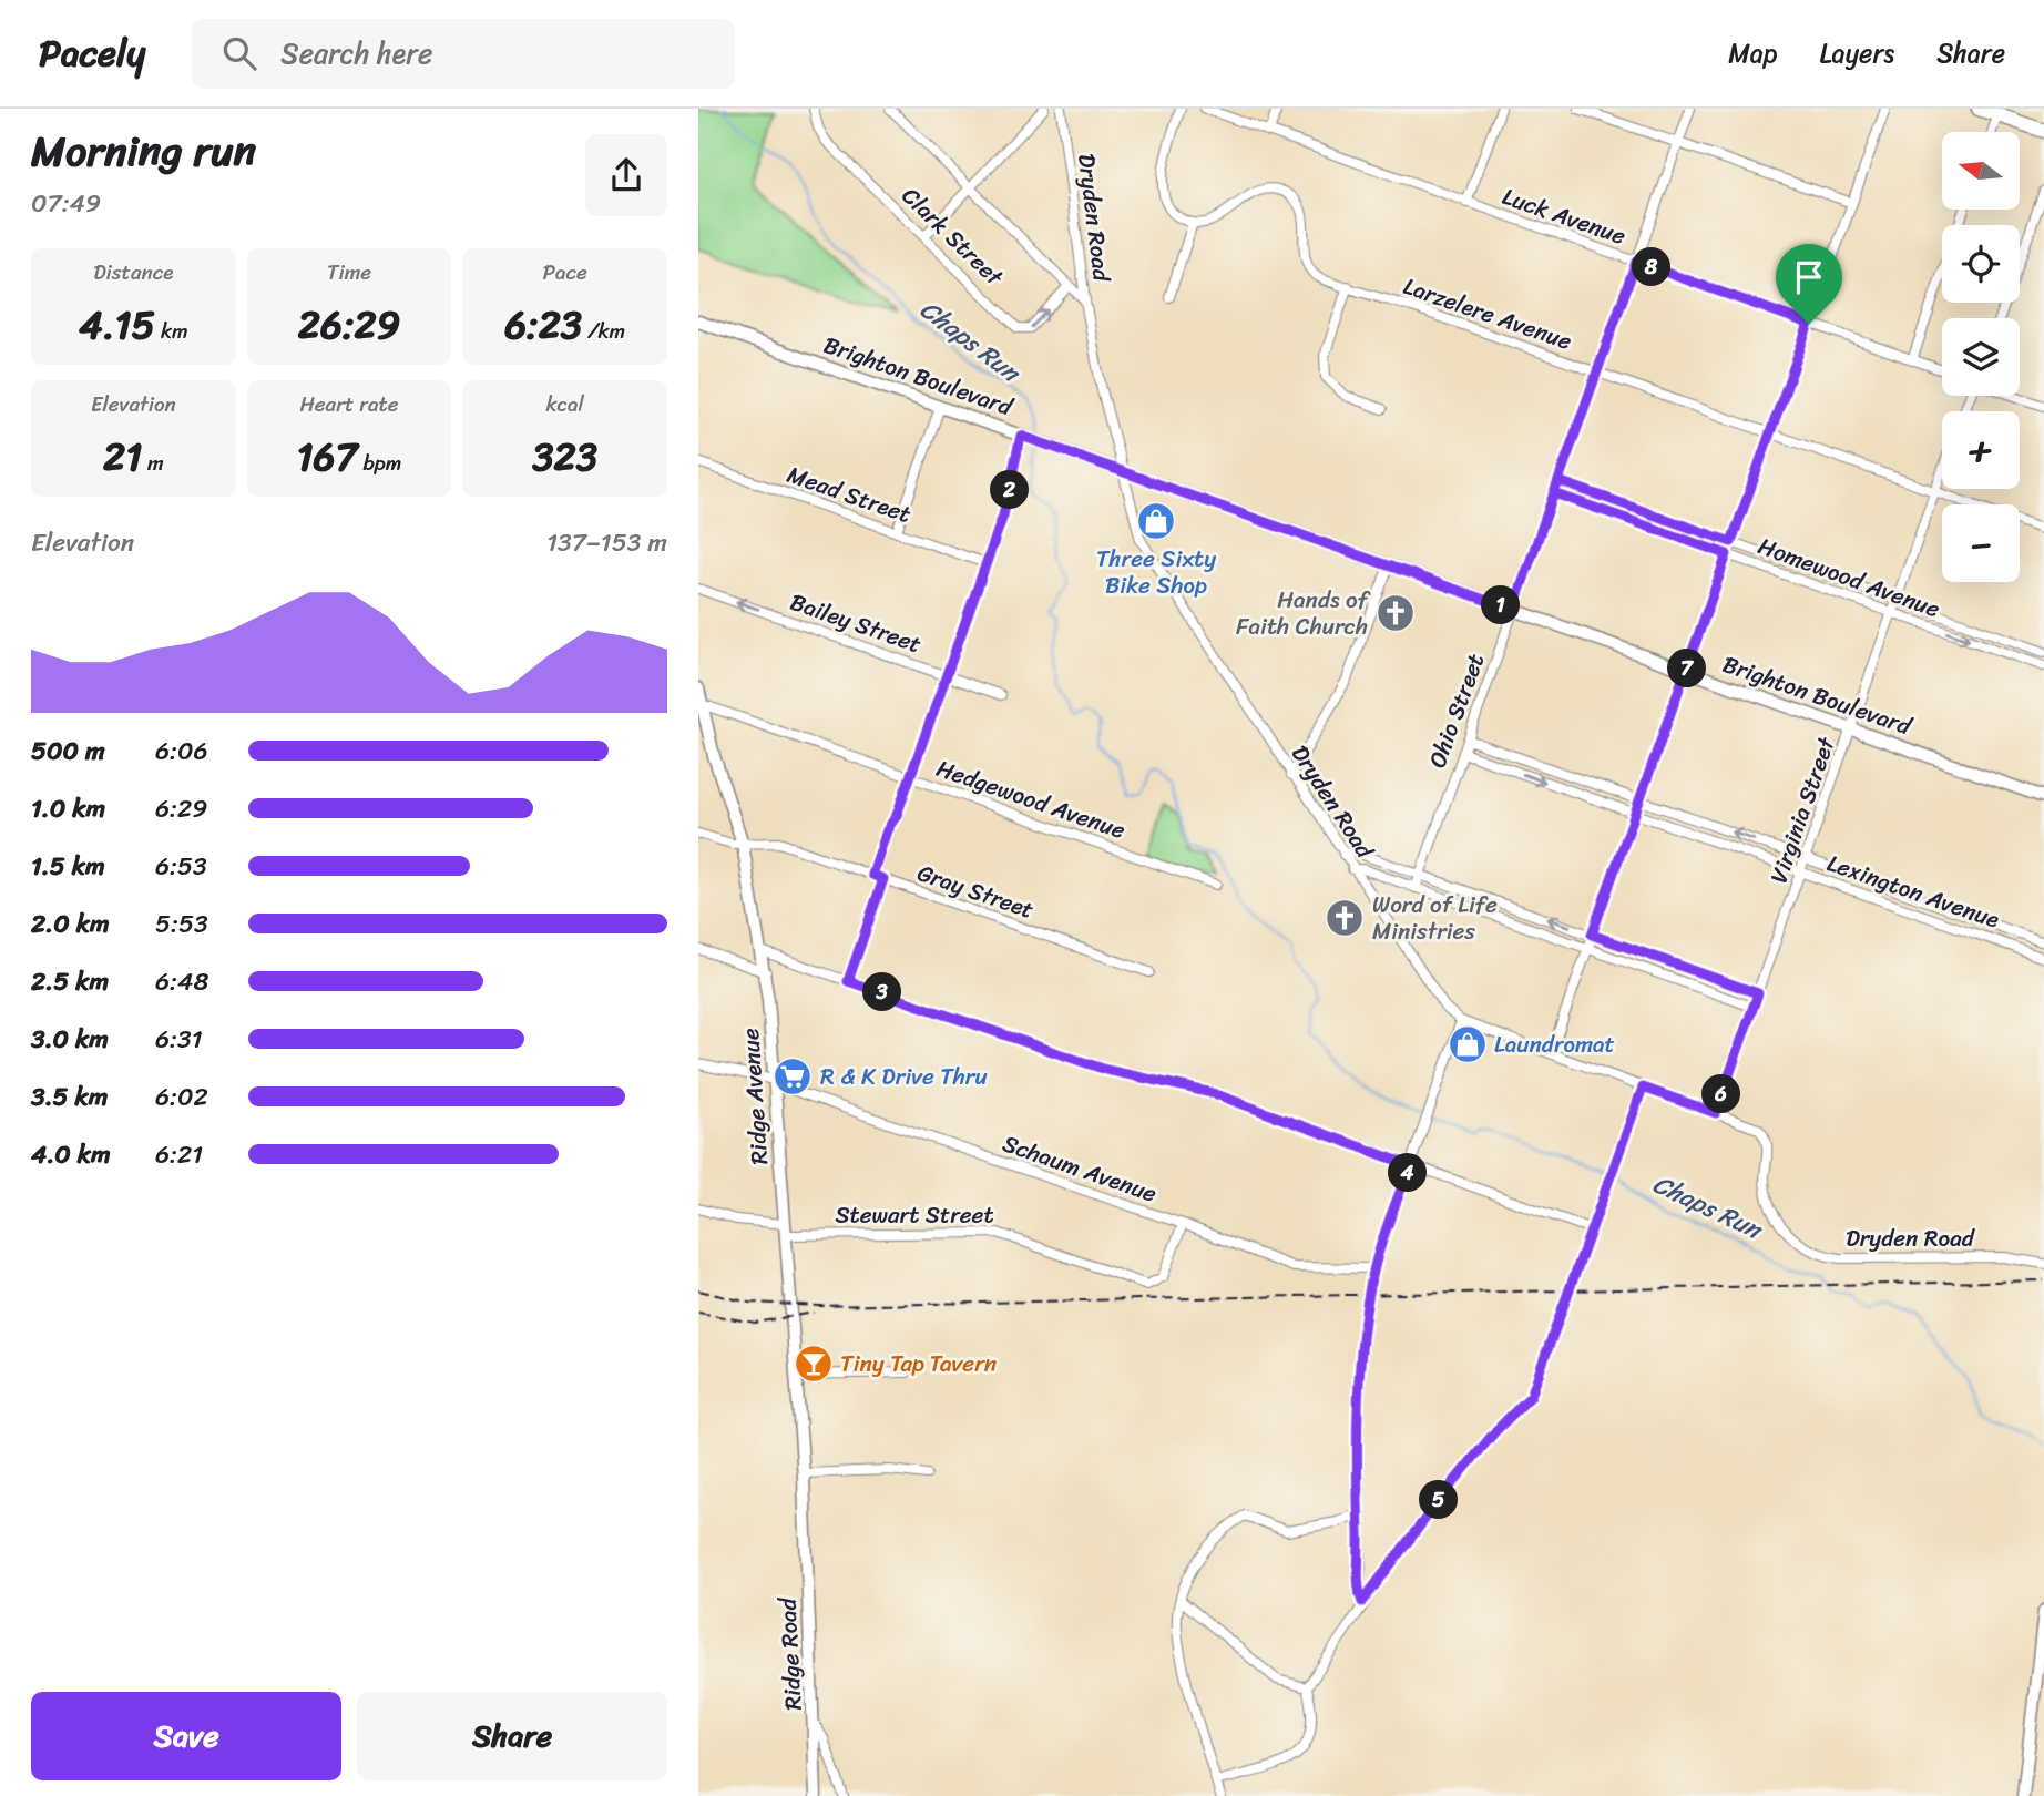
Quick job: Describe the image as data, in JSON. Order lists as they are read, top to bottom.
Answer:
{
  "streets": {
    "street": [
      "Luck Avenue",
      "Dryden Road",
      "Clark Street",
      "Larzelere Avenue",
      "Brighton Boulevard",
      "Mead Street",
      "Homewood Avenue",
      "Bailey Street",
      "Ohio Street",
      "Hedgewood Avenue",
      "Virginia Street",
      "Gray Street",
      "Lexington Avenue",
      "Ridge Avenue",
      "Schaum Avenue",
      "Stewart Street",
      "Ridge Road"
    ]
  },
  "crossings": [
    ["Luck Avenue", "Ohio Street"],
    ["Dryden Road", "Brighton Boulevard"],
    ["Dryden Road", "Virginia Street"],
    ["Larzelere Avenue", "Ohio Street"],
    ["Larzelere Avenue", "Virginia Street"],
    ["Brighton Boulevard", "Ohio Street"],
    ["Brighton Boulevard", "Virginia Street"],
    ["Homewood Avenue", "Ohio Street"],
    ["Homewood Avenue", "Virginia Street"],
    ["Ohio Street", "Lexington Avenue"],
    ["Hedgewood Avenue", "Ridge Avenue"],
    ["Virginia Street", "Lexington Avenue"],
    ["Gray Street", "Ridge Avenue"],
    ["Ridge Avenue", "Schaum Avenue"],
    ["Ridge Avenue", "Stewart Street"],
    ["Ridge Avenue", "Ridge Road"],
    ["Schaum Avenue", "Stewart Street"]
  ],
  "one_way": ["Bailey Street"],
  "water": ["Chaps Run"],
  "places": {
    "shop": ["Three Sixty Bike Shop", "Laundromat"],
    "church": ["Hands of Faith Church", "Word of Life Ministries"],
    "supermarket": ["R & K Drive Thru"],
    "bar": ["Tiny Tap Tavern"]
  },
  "north": "left",
  "page": {
    "header": "Pacely",
    "search": "Search here",
    "nav": ["Map", "Layers", "Share"],
    "heading": ["Morning run", "07:49"],
    "map_buttons": ["+", "−"],
    "stats": [
      ["Distance", "4.15 km"],
      ["Time", "26:29"],
      ["Pace", "6:23 /km"],
      ["Elevation", "21 m"],
      ["Heart rate", "167 bpm"],
      ["kcal", "323"]
    ],
    "pins": [
      "8",
      "2",
      "1",
      "7",
      "3",
      "6",
      "4",
      "5"
    ],
    "chart": ["Elevation", "137–153 m"],
    "list": [
      {
        "name": "500 m",
        "note": "6:06"
      },
      {
        "name": "1.0 km",
        "note": "6:29"
      },
      {
        "name": "1.5 km",
        "note": "6:53"
      },
      {
        "name": "2.0 km",
        "note": "5:53"
      },
      {
        "name": "2.5 km",
        "note": "6:48"
      },
      {
        "name": "3.0 km",
        "note": "6:31"
      },
      {
        "name": "3.5 km",
        "note": "6:02"
      },
      {
        "name": "4.0 km",
        "note": "6:21"
      }
    ],
    "buttons": ["Save", "Share"]
  }
}
